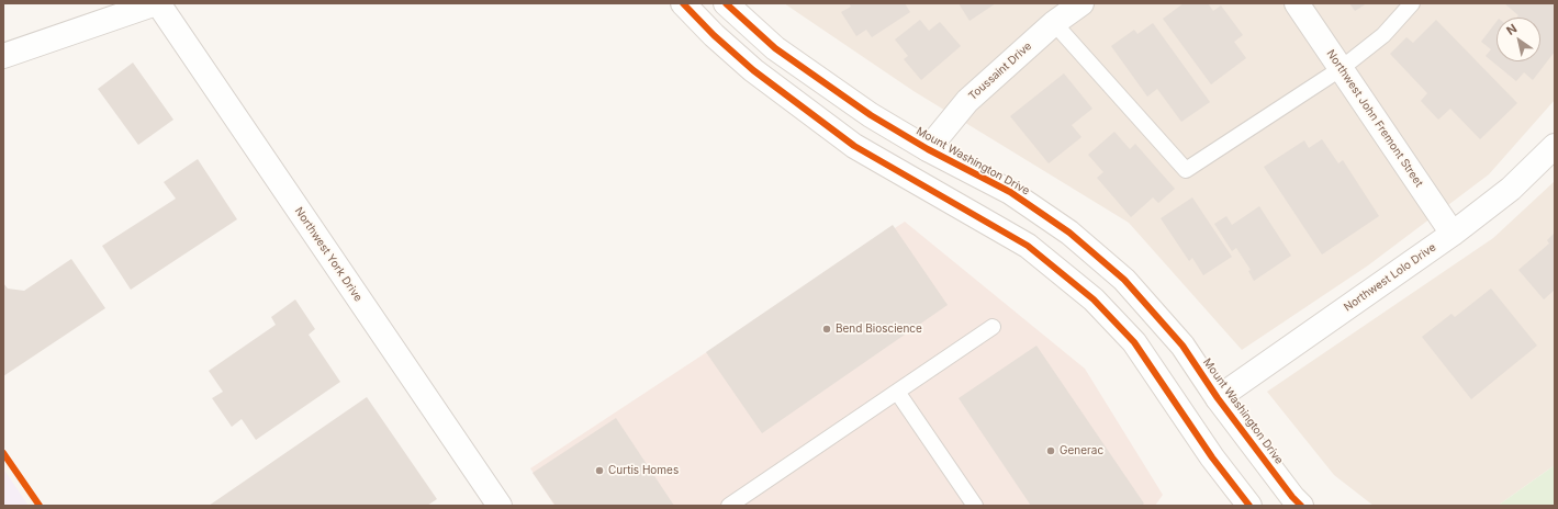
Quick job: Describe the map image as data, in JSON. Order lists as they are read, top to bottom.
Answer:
{
  "streets": {
    "street": [
      "Toussaint Drive",
      "Northwest John Fremont Street",
      "Mount Washington Drive",
      "Northwest York Drive",
      "Northwest Lolo Drive"
    ]
  },
  "crossings": [
    ["Toussaint Drive", "Mount Washington Drive"],
    ["Northwest John Fremont Street", "Northwest Lolo Drive"],
    ["Mount Washington Drive", "Northwest Lolo Drive"]
  ],
  "places": ["Bend Bioscience", "Generac", "Curtis Homes"],
  "north": "top left"
}
